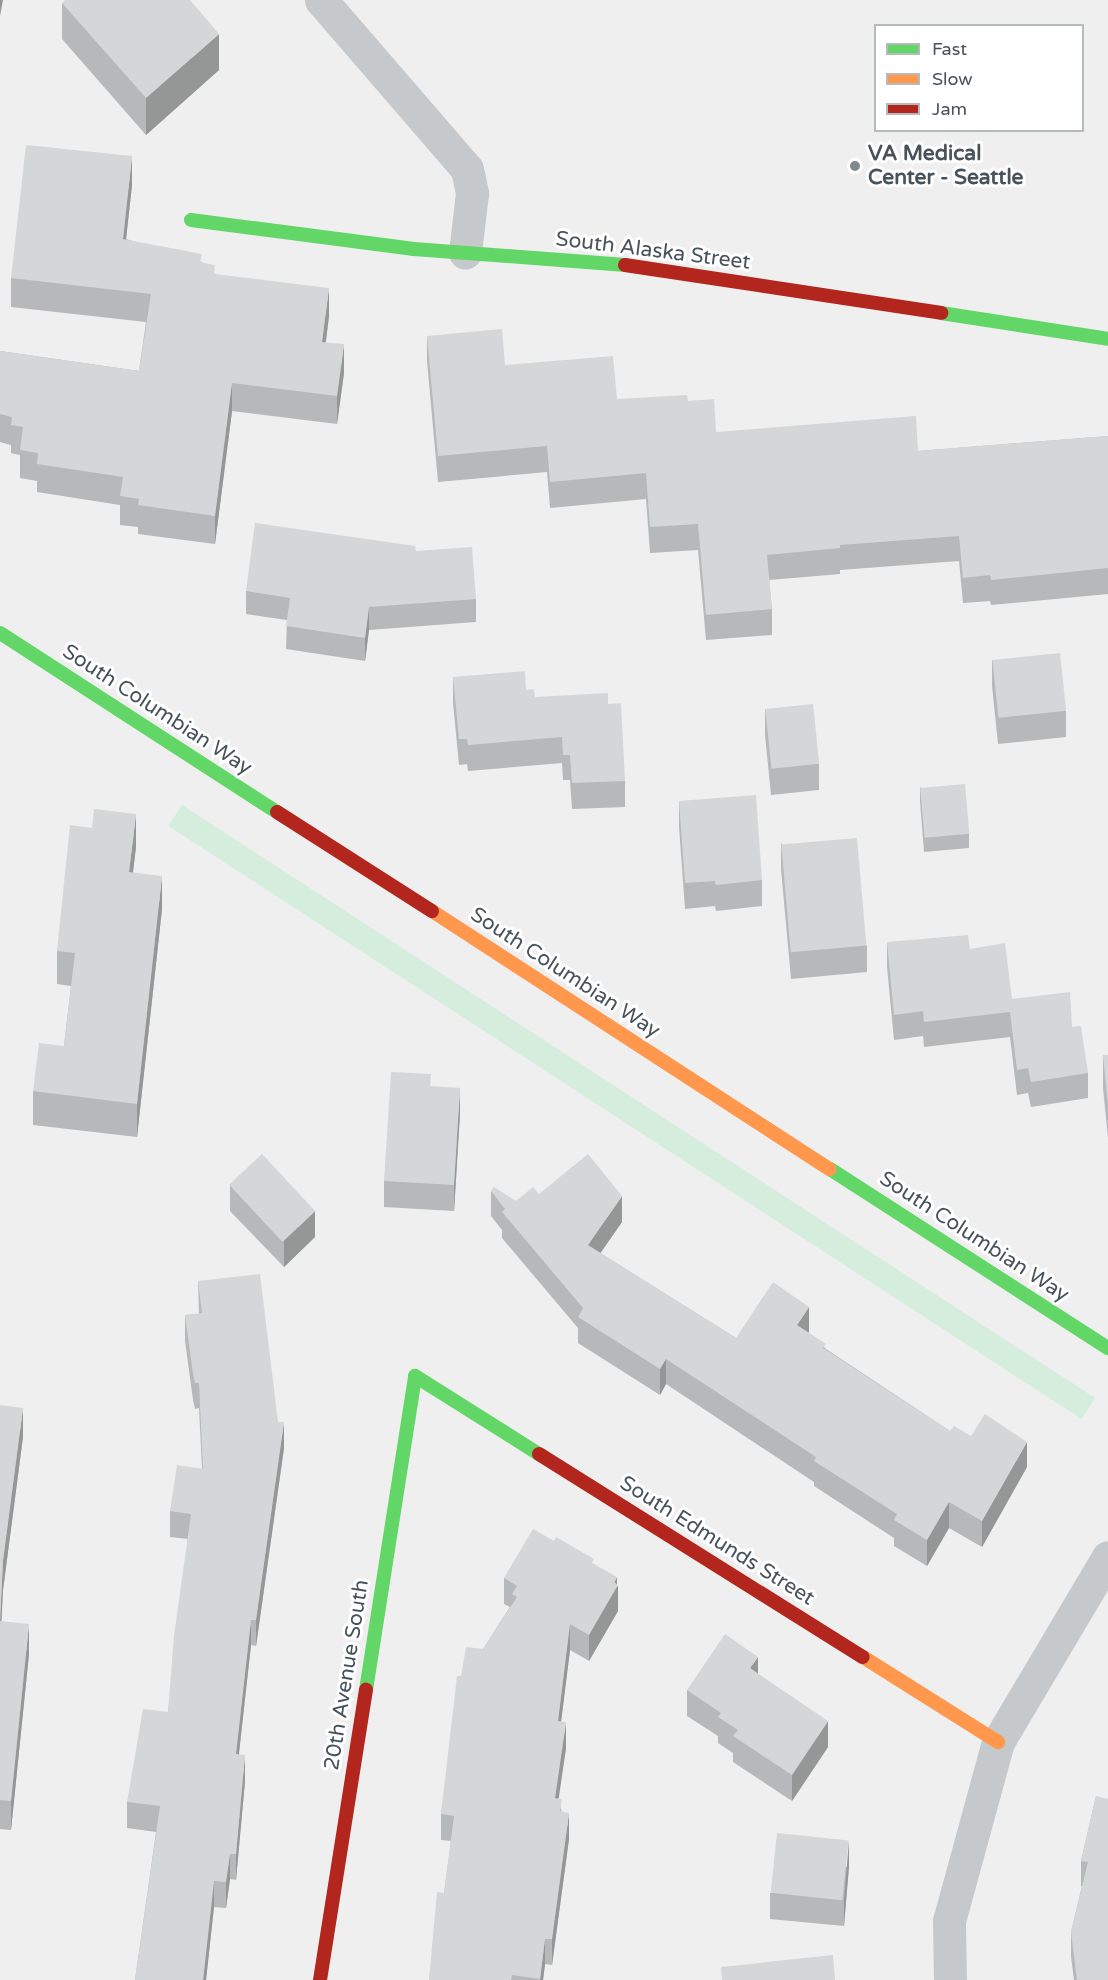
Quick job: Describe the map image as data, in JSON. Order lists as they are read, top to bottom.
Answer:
{
  "streets": {
    "street": [
      "South Alaska Street",
      "South Columbian Way",
      "South Edmunds Street",
      "20th Avenue South"
    ]
  },
  "crossings": [
    ["South Edmunds Street", "20th Avenue South"]
  ],
  "places": ["VA Medical Center - Seattle"],
  "legend": ["Fast", "Slow", "Jam"]
}
